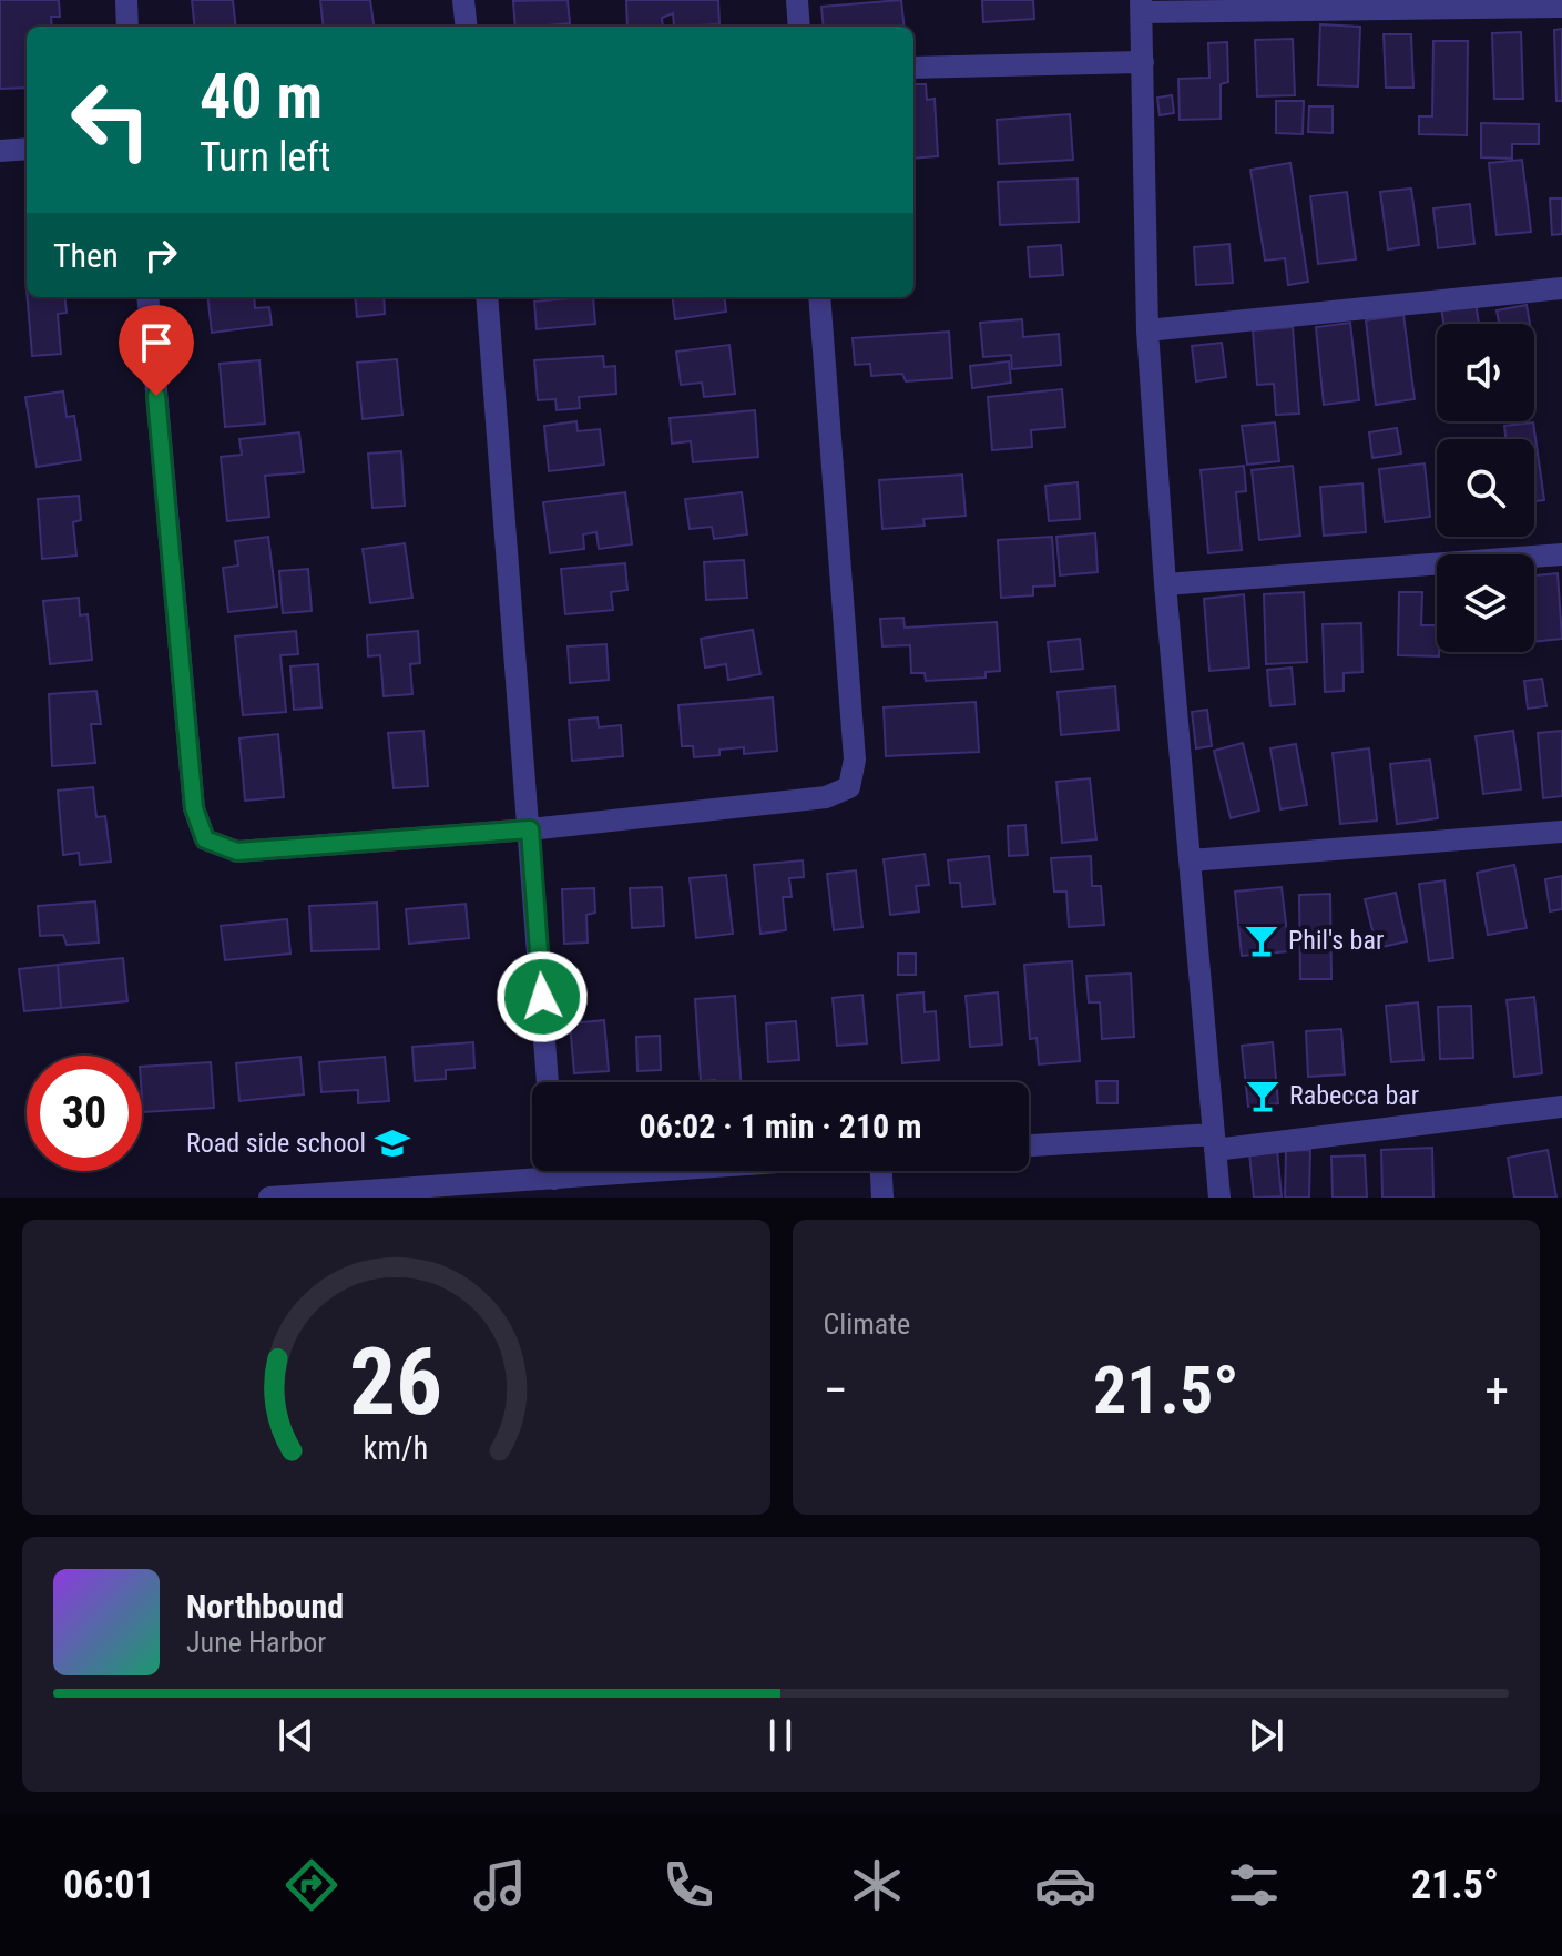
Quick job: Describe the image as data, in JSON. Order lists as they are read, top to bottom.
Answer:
{
  "places": {
    "bar": ["Phil's bar", "Rabecca bar"],
    "school or university": ["Road side school"]
  },
  "page": {
    "turn": ["40 m", "Turn left"],
    "then": "Then",
    "limit": "30",
    "trip": "06:02 · 1 min · 210 m",
    "tile": "Climate",
    "heat": ["−", "21.5°", "+"],
    "song": ["Northbound", "June Harbor"],
    "tabs": ["06:01", "21.5°"],
    "gauge": ["26", "km/h"]
  }
}
